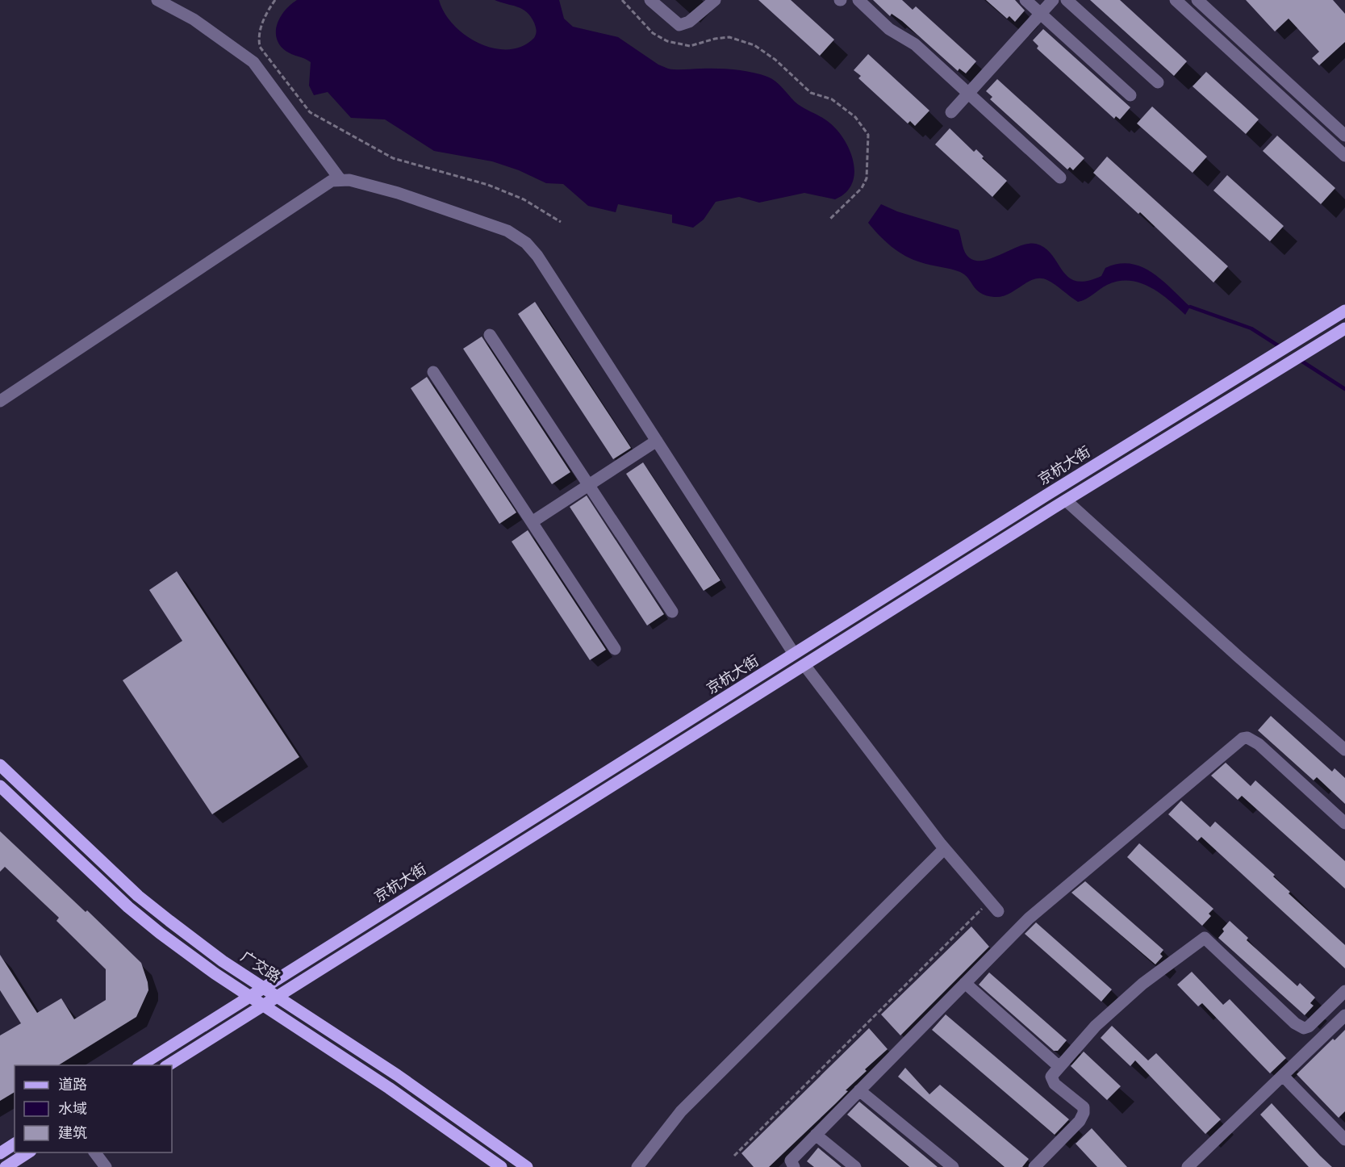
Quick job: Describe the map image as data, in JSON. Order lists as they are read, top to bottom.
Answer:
{
  "streets": {
    "main road": ["京杭大街", "广交路"]
  },
  "crossings": [
    ["京杭大街", "广交路"]
  ],
  "legend": ["道路", "水域", "建筑"]
}
